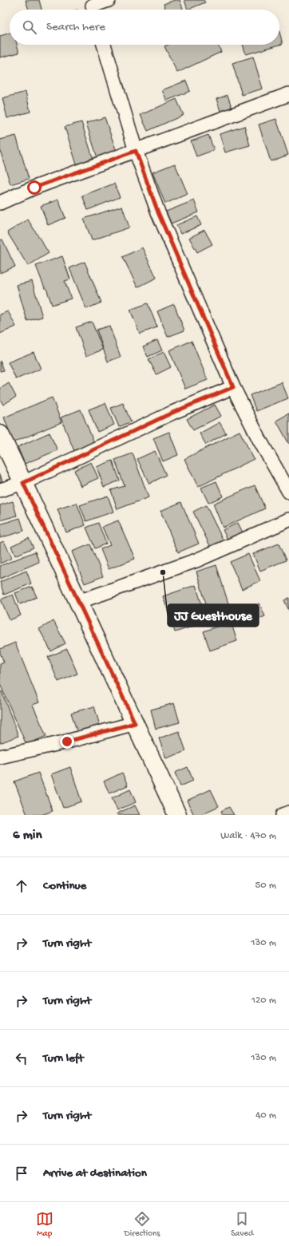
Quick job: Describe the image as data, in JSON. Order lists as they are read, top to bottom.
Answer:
{
  "places": ["JJ Guesthouse"],
  "page": {
    "search": "Search here",
    "heading": ["6 min", "Walk · 470 m"],
    "list": [
      ["Continue", "50 m"],
      ["Turn right", "130 m"],
      ["Turn right", "120 m"],
      ["Turn left", "130 m"],
      ["Turn right", "40 m"],
      "Arrive at destination"
    ],
    "nav": ["Map", "Directions", "Saved"]
  }
}
